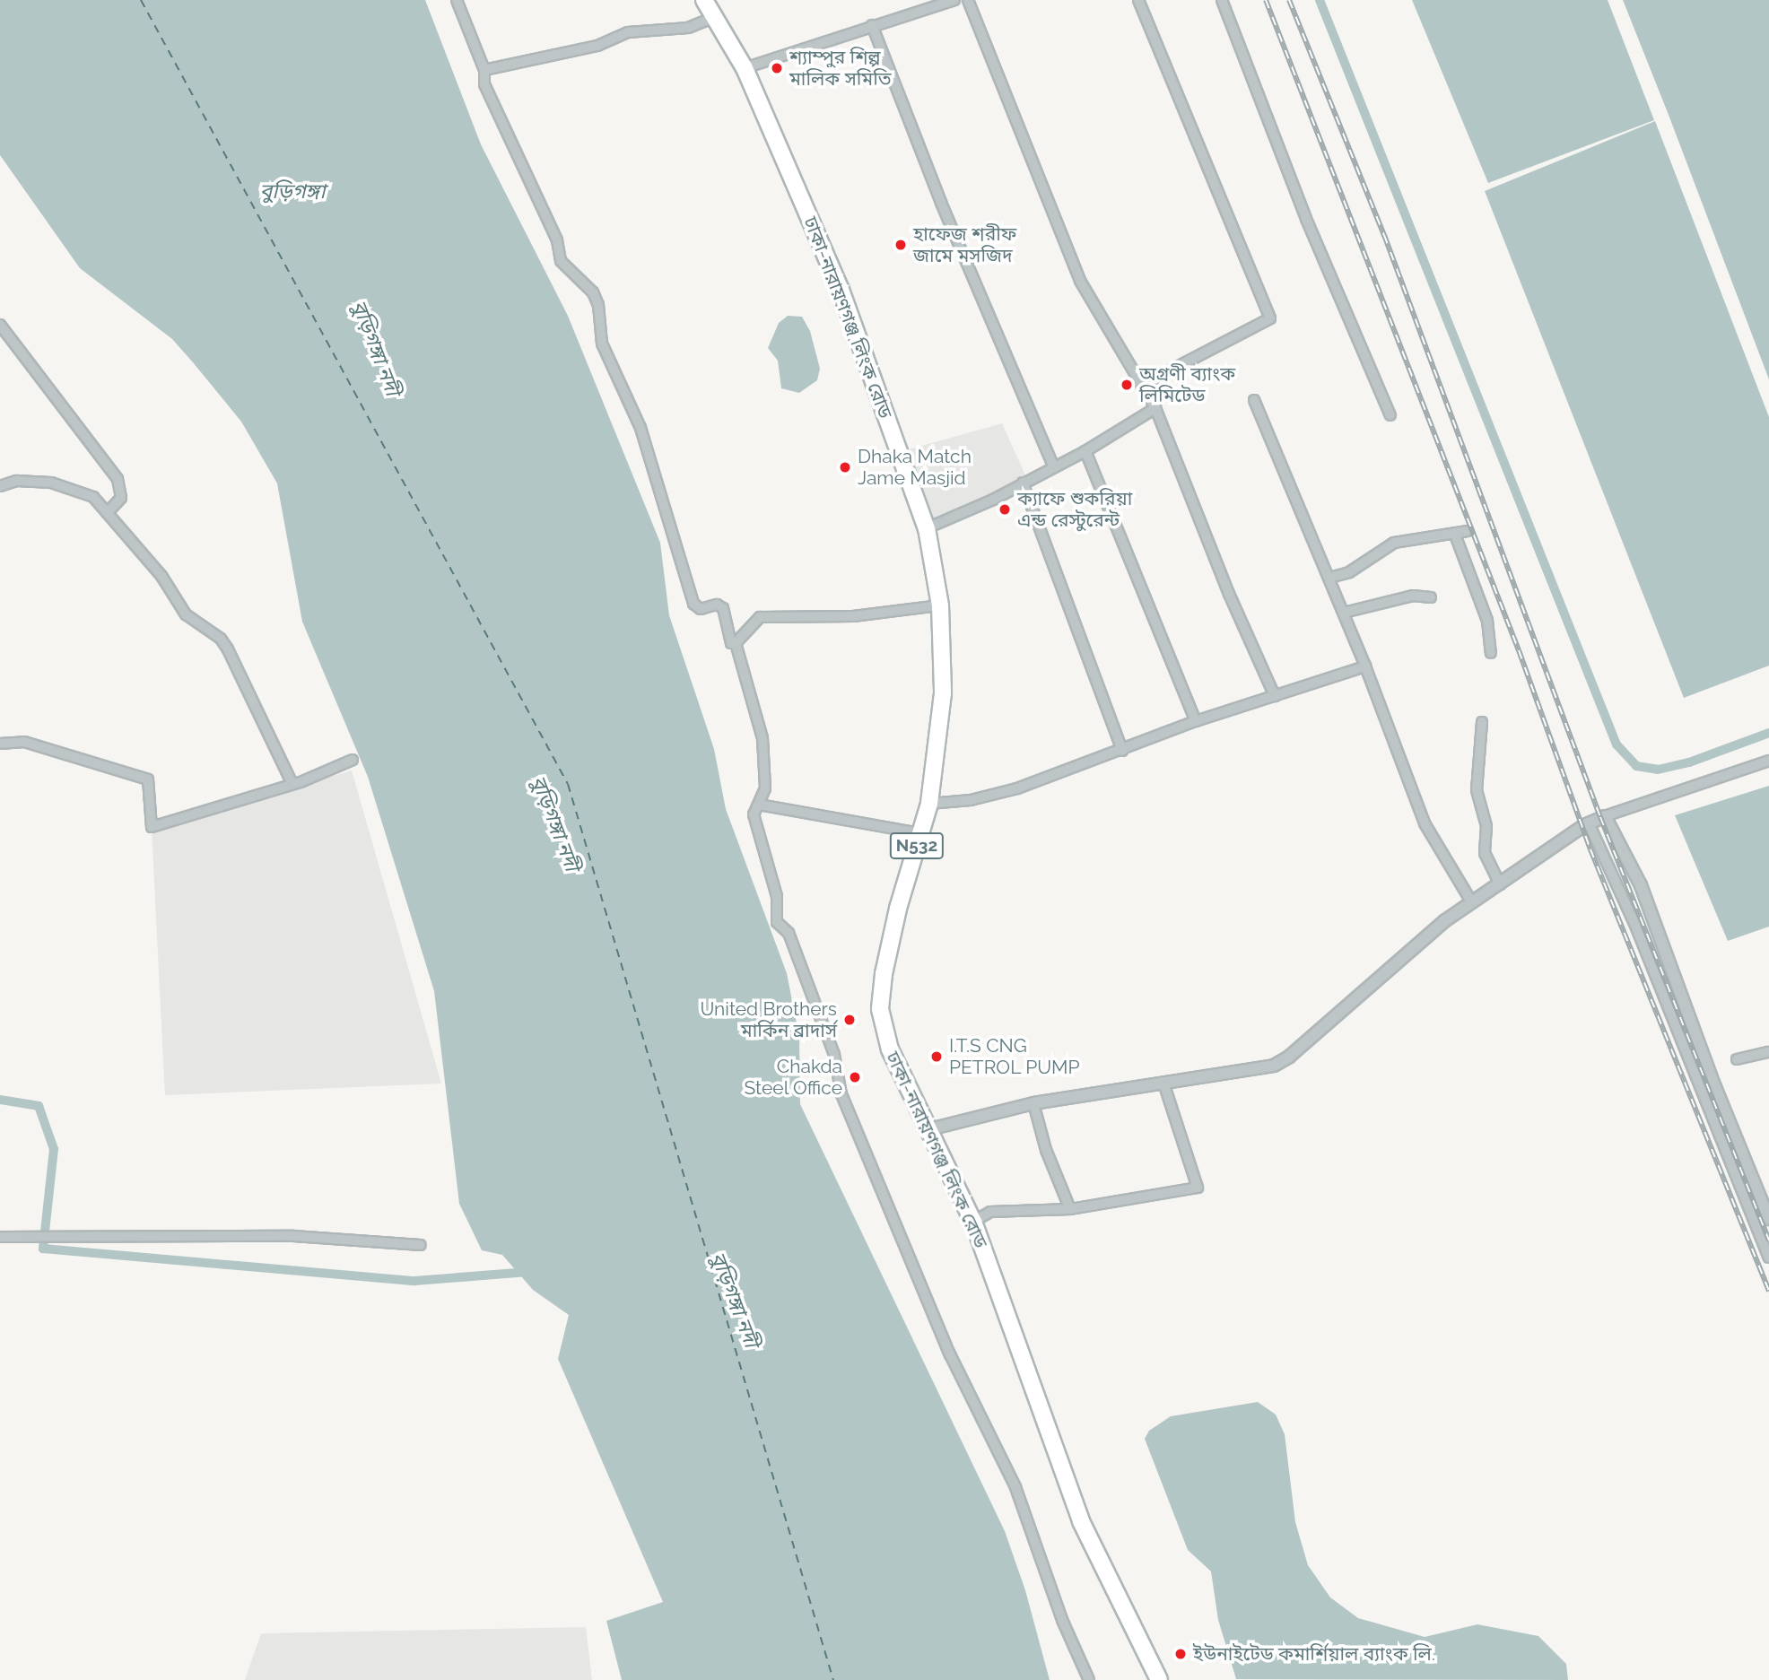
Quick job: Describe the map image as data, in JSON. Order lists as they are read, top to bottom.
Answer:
{
  "streets": {
    "highway": ["ঢাকা-নারায়ণগঞ্জ লিংক রোড", "N532"]
  },
  "water": ["বুড়িগঙ্গা", "বুড়িগঙ্গা নদী"],
  "places": [
    "শ্যাম্পুর শিল্প মালিক সমিতি",
    "হাফেজ শরীফ জামে মসজিদ",
    "অগ্রণী ব্যাংক লিমিটেড",
    "Dhaka Match Jame Masjid",
    "ক্যাফে শুকরিয়া এন্ড রেস্টুরেন্ট",
    "United Brothers মার্কিন ব্রাদার্স",
    "I.T.S CNG PETROL PUMP",
    "Chakda Steel Office",
    "ইউনাইটেড কমার্শিয়াল ব্যাংক লি."
  ]
}
